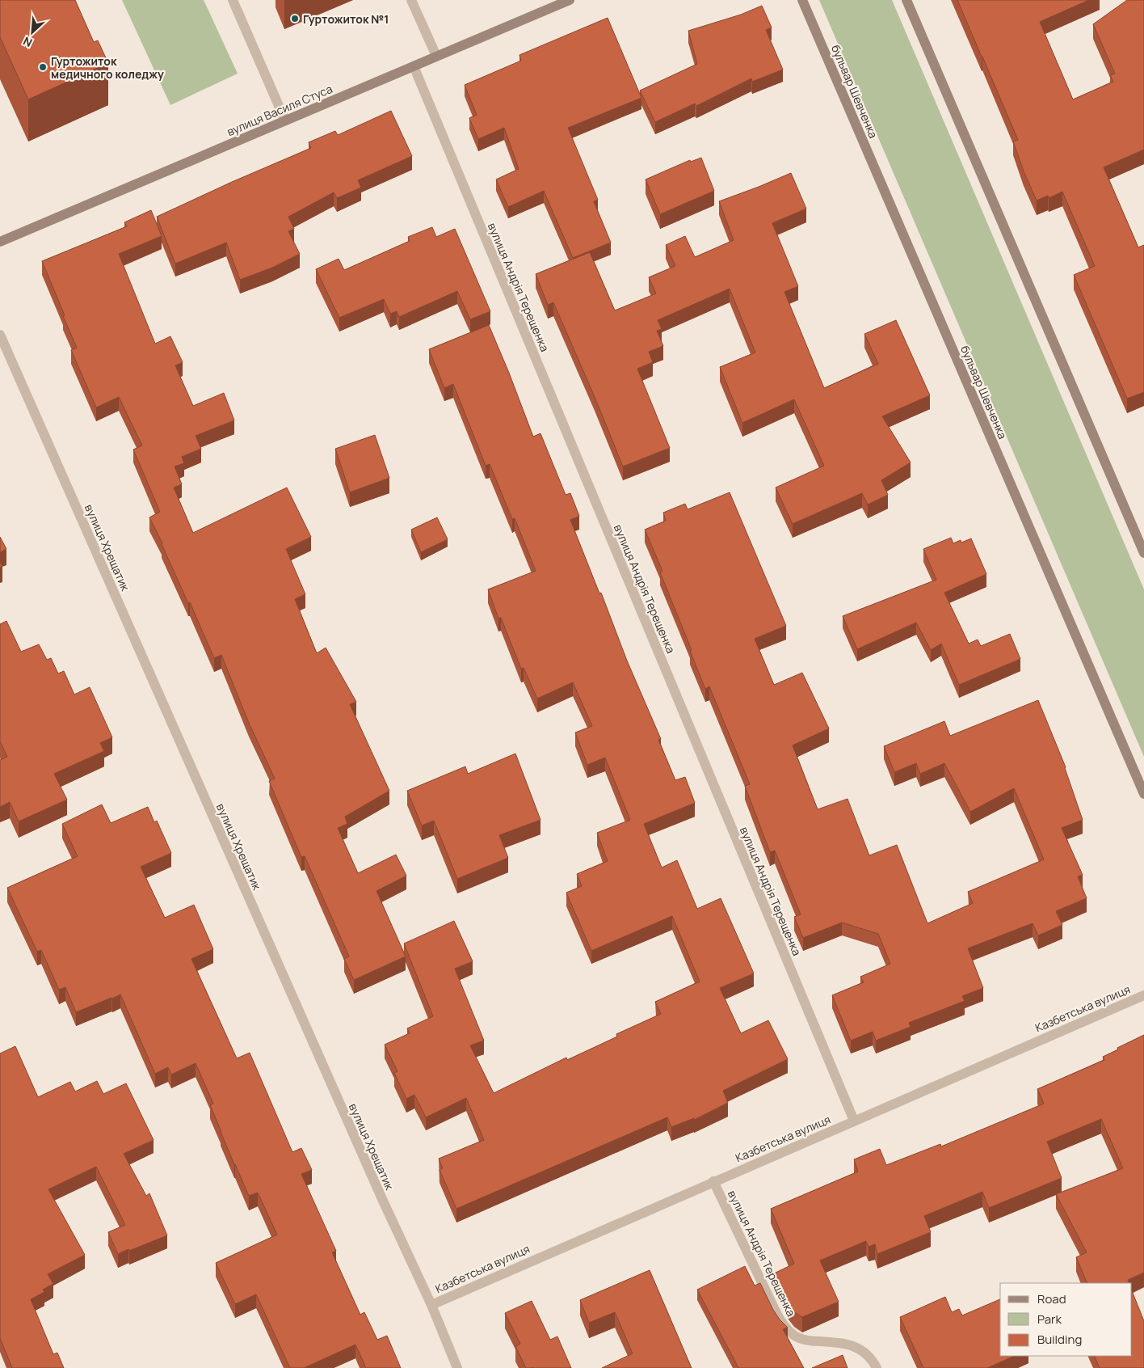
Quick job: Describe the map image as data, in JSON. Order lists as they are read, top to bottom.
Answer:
{
  "streets": {
    "main road": ["бульвар Шевченка", "вулиця Василя Стуса"],
    "street": ["вулиця Андрія Терещенка", "вулиця Хрещатик", "Казбетська вулиця"]
  },
  "crossings": [
    ["вулиця Василя Стуса", "вулиця Андрія Терещенка"],
    ["вулиця Андрія Терещенка", "Казбетська вулиця"],
    ["вулиця Хрещатик", "Казбетська вулиця"]
  ],
  "places": ["Гуртожиток №1", "Гуртожиток медичного коледжу"],
  "legend": ["Road", "Park", "Building"],
  "north": "bottom left"
}
